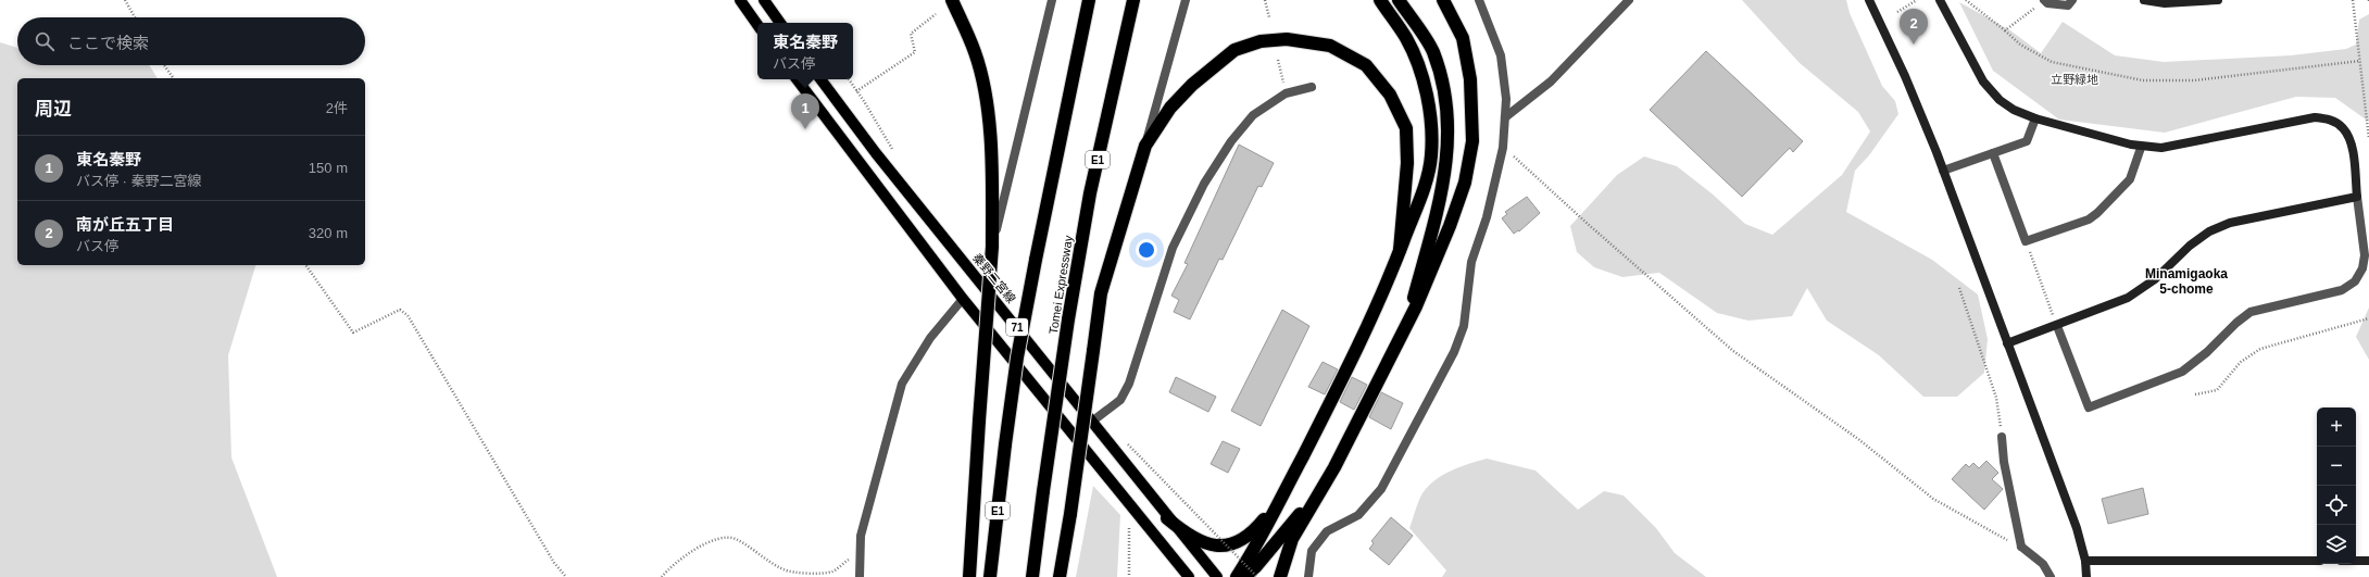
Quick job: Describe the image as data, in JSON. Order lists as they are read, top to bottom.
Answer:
{
  "streets": {
    "highway": ["E1", "Tomei Expressway"],
    "main road": ["秦野二宮線", "71"]
  },
  "districts": ["Minamigaoka 5-chome"],
  "parks": ["立野緑地"],
  "page": {
    "pins": ["2", "1"],
    "search": "ここで検索",
    "popup": ["東名秦野", "バス停"],
    "heading": ["周辺", "2件"],
    "list": [
      {
        "mark": "1",
        "name": "東名秦野",
        "note": "バス停 · 秦野二宮線",
        "value": "150 m"
      },
      {
        "mark": "2",
        "name": "南が丘五丁目",
        "note": "バス停",
        "value": "320 m"
      }
    ],
    "map_buttons": ["+", "−"]
  }
}
